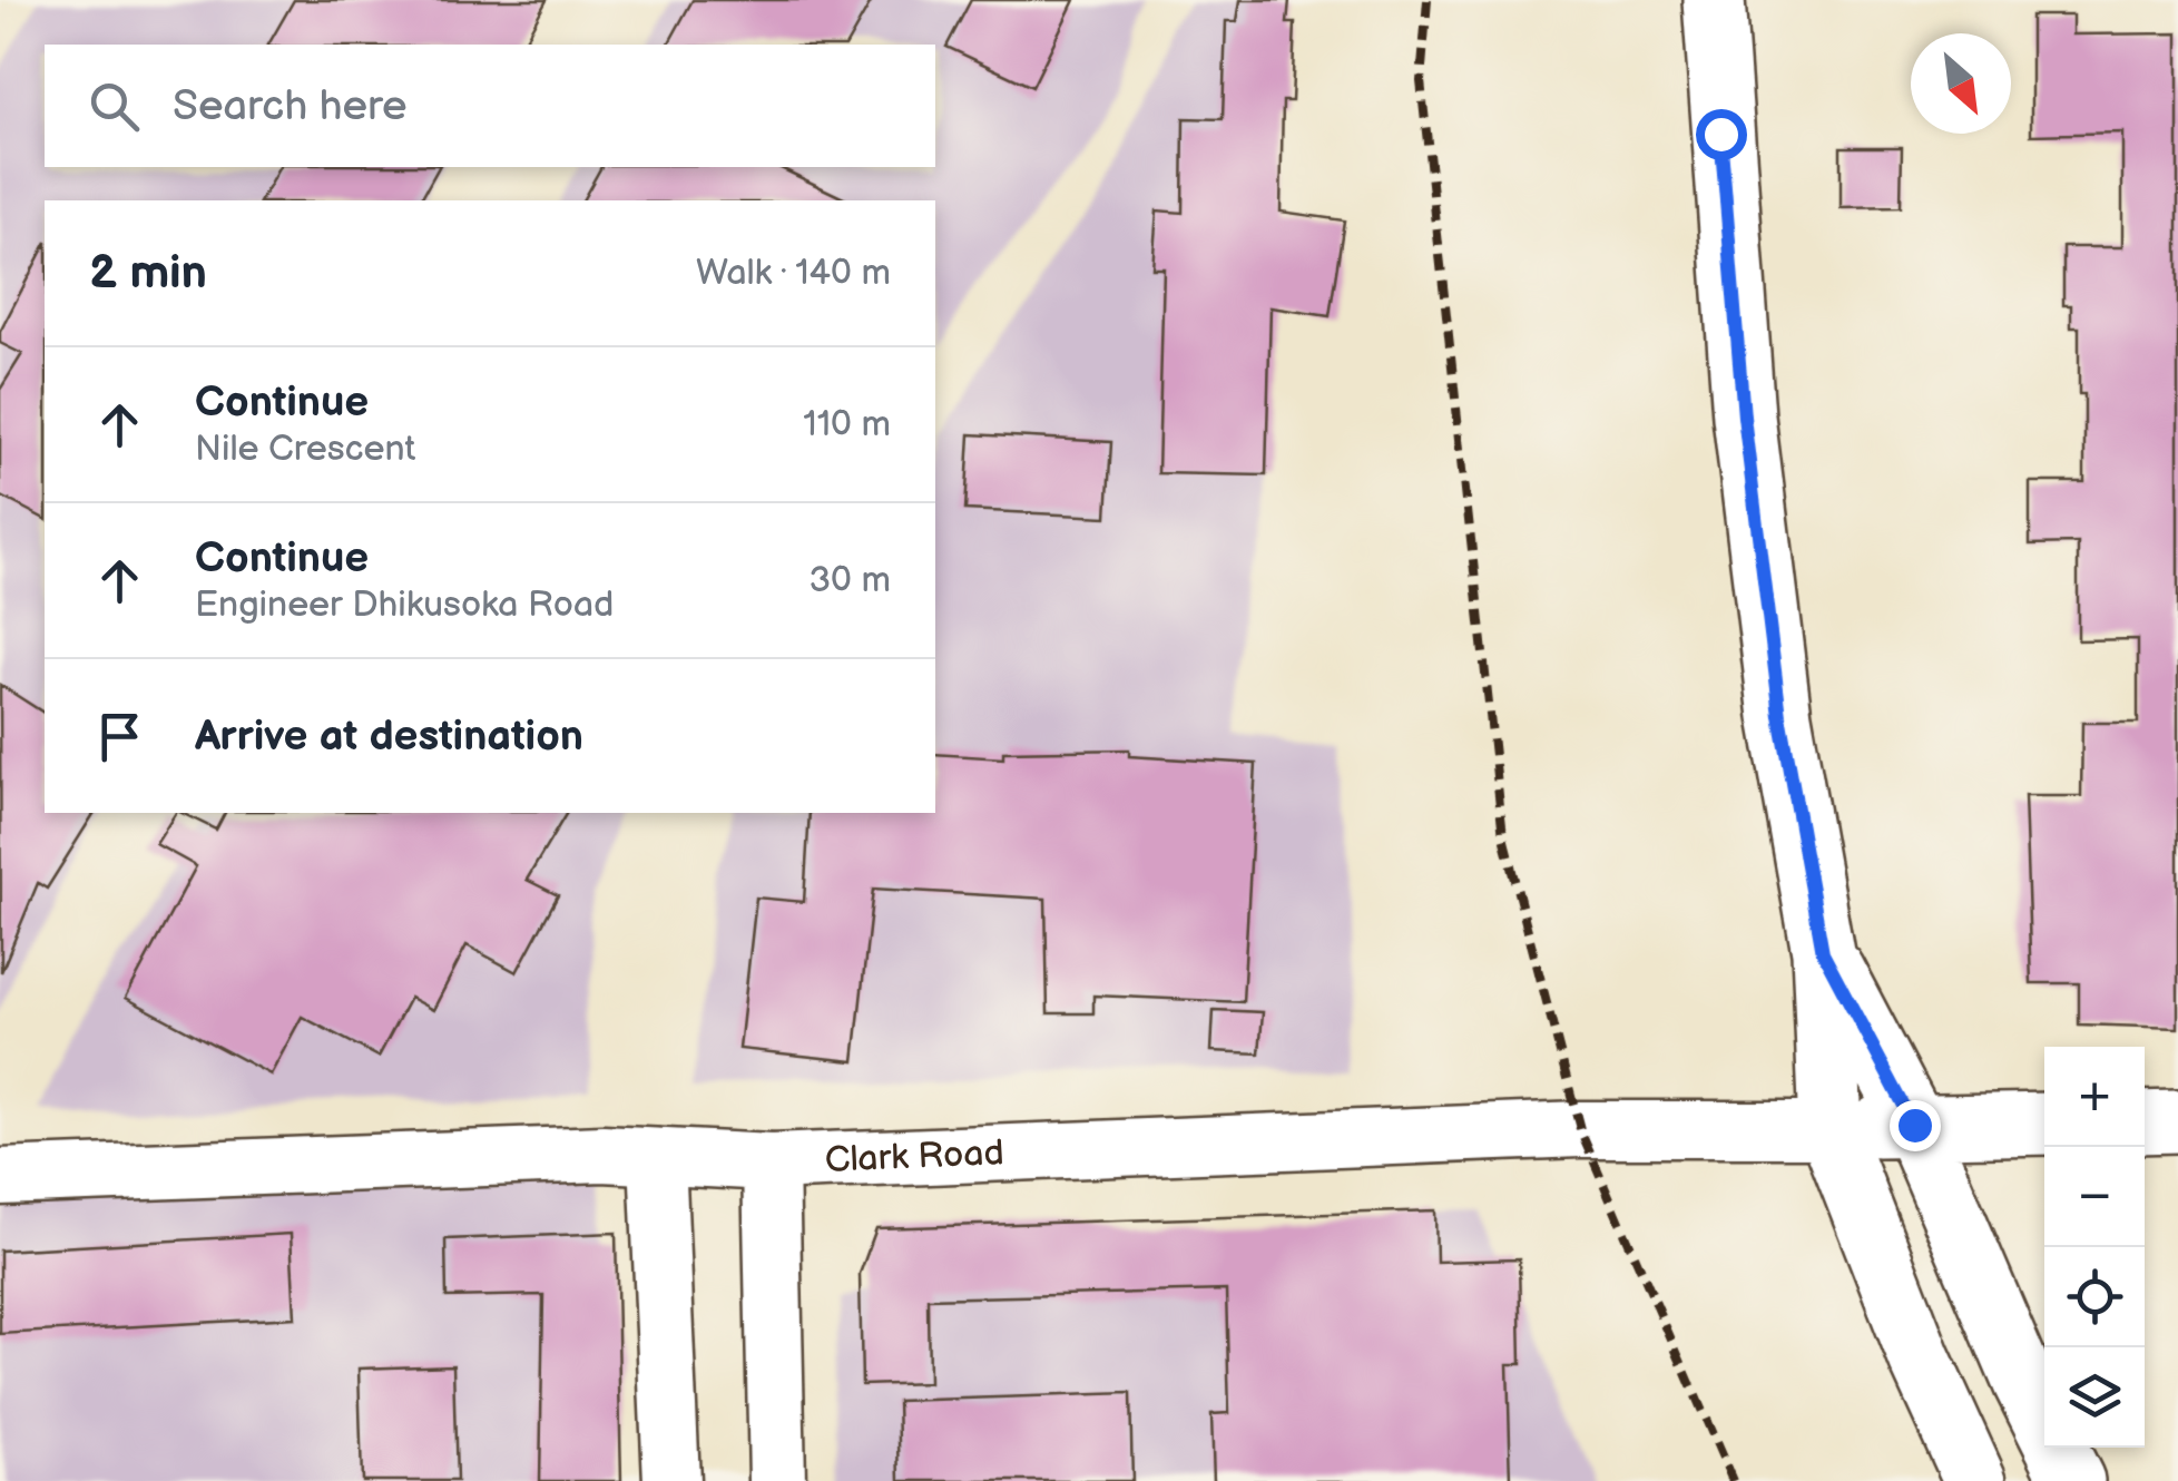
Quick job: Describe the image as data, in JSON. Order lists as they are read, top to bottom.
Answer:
{
  "streets": {
    "street": ["Clark Road"]
  },
  "north": "bottom right",
  "page": {
    "search": "Search here",
    "heading": ["2 min", "Walk · 140 m"],
    "list": [
      ["Continue", "Nile Crescent", "110 m"],
      ["Continue", "Engineer Dhikusoka Road", "30 m"],
      "Arrive at destination"
    ],
    "map_buttons": ["+", "−"]
  }
}
